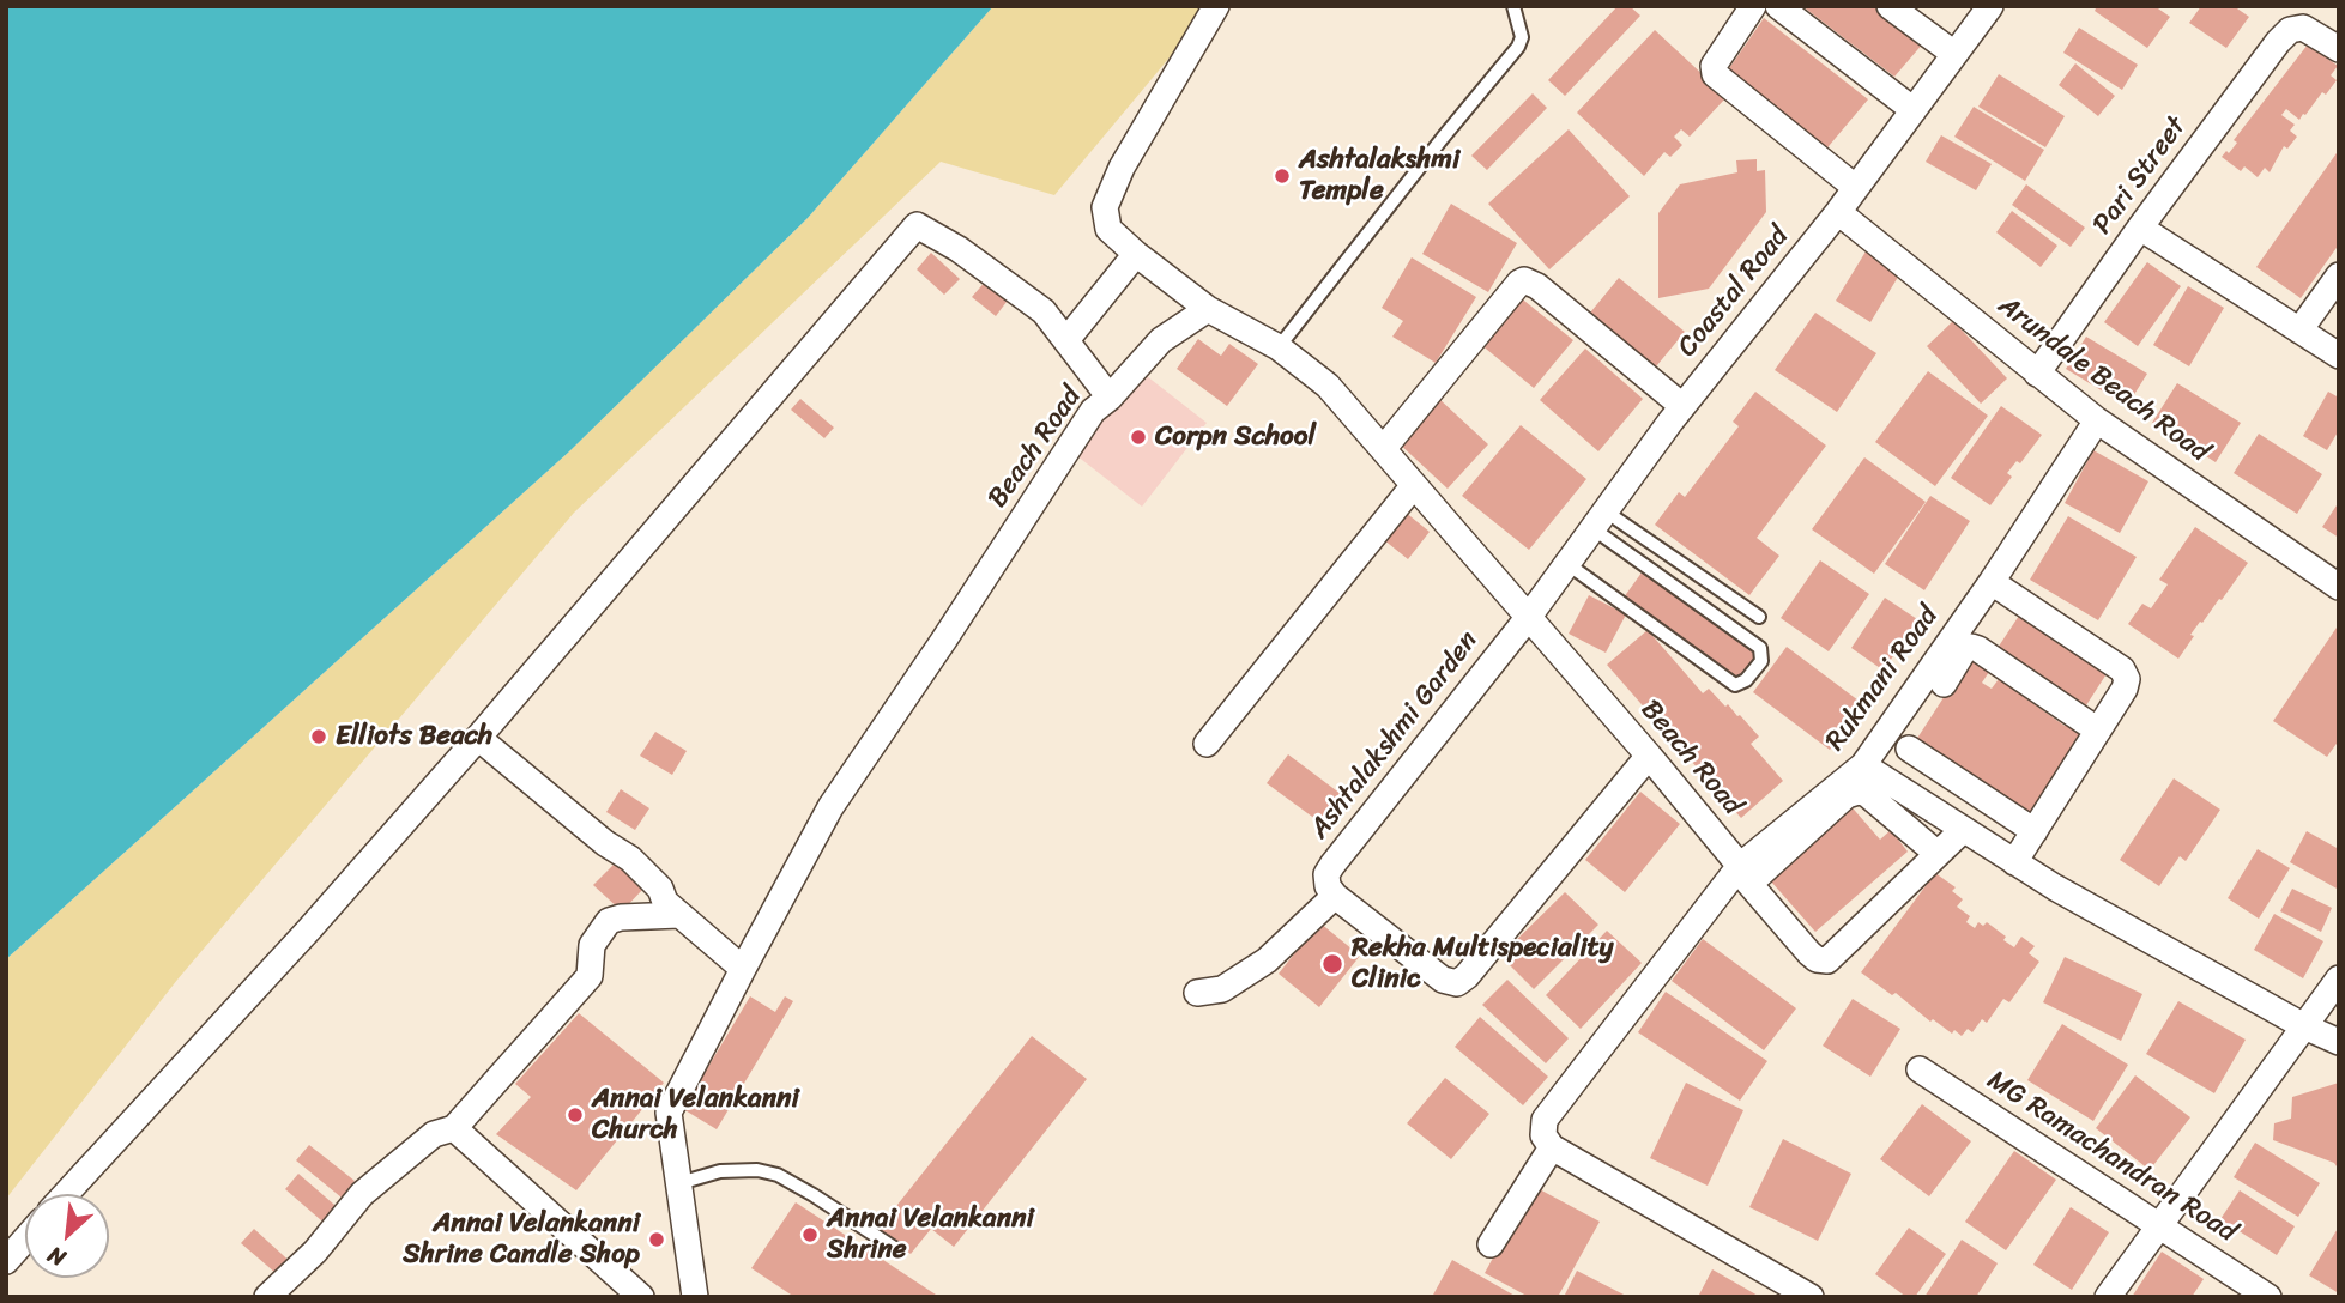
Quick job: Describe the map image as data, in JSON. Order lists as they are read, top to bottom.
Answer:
{
  "streets": {
    "street": [
      "Pari Street",
      "Coastal Road",
      "Arundale Beach Road",
      "Beach Road",
      "Rukmani Road",
      "Ashtalakshmi Garden",
      "MG Ramachandran Road"
    ]
  },
  "crossings": [
    ["Pari Street", "Arundale Beach Road"],
    ["Coastal Road", "Arundale Beach Road"],
    ["Coastal Road", "Beach Road"],
    ["Coastal Road", "Ashtalakshmi Garden"],
    ["Arundale Beach Road", "Rukmani Road"],
    ["Beach Road", "Rukmani Road"],
    ["Beach Road", "Ashtalakshmi Garden"]
  ],
  "places": [
    "Ashtalakshmi Temple",
    "Corpn School",
    "Elliots Beach",
    "Rekha Multispeciality Clinic",
    "Annai Velankanni Church",
    "Annai Velankanni Shrine",
    "Annai Velankanni Shrine Candle Shop"
  ],
  "north": "bottom left"
}
